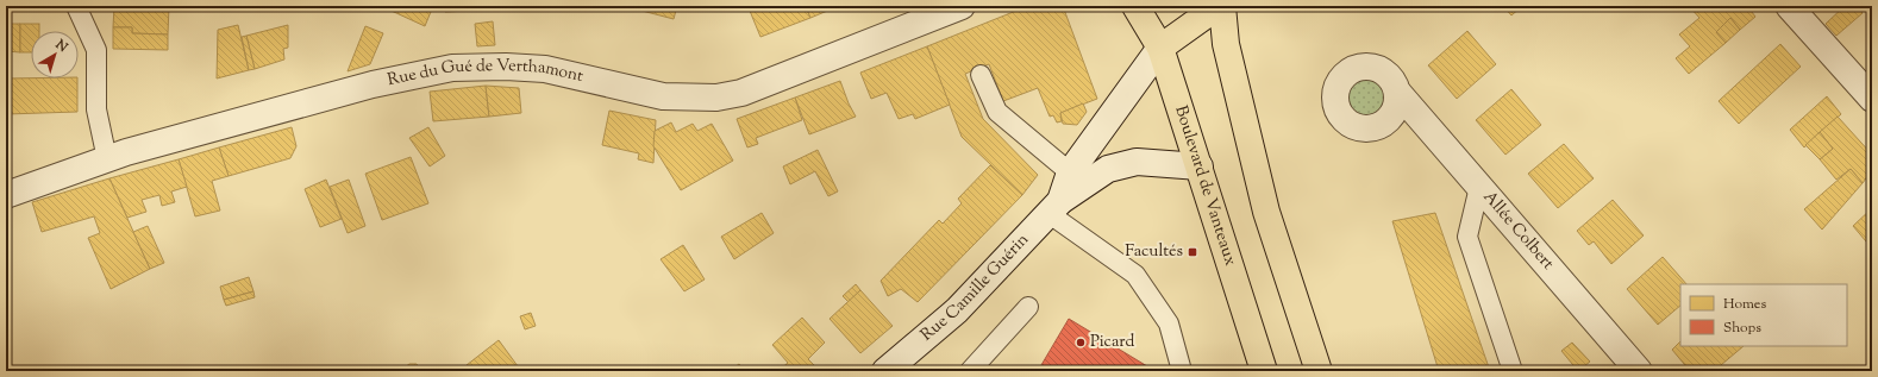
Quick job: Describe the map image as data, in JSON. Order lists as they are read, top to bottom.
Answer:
{
  "streets": {
    "main road": ["Boulevard de Vanteaux", "Rue Camille Guérin"],
    "street": ["Rue du Gué de Verthamont", "Allée Colbert"]
  },
  "crossings": [
    ["Boulevard de Vanteaux", "Rue Camille Guérin"]
  ],
  "places": {
    "transit": ["Facultés"],
    "other": ["Picard"]
  },
  "legend": ["Homes", "Shops"],
  "north": "top right"
}
